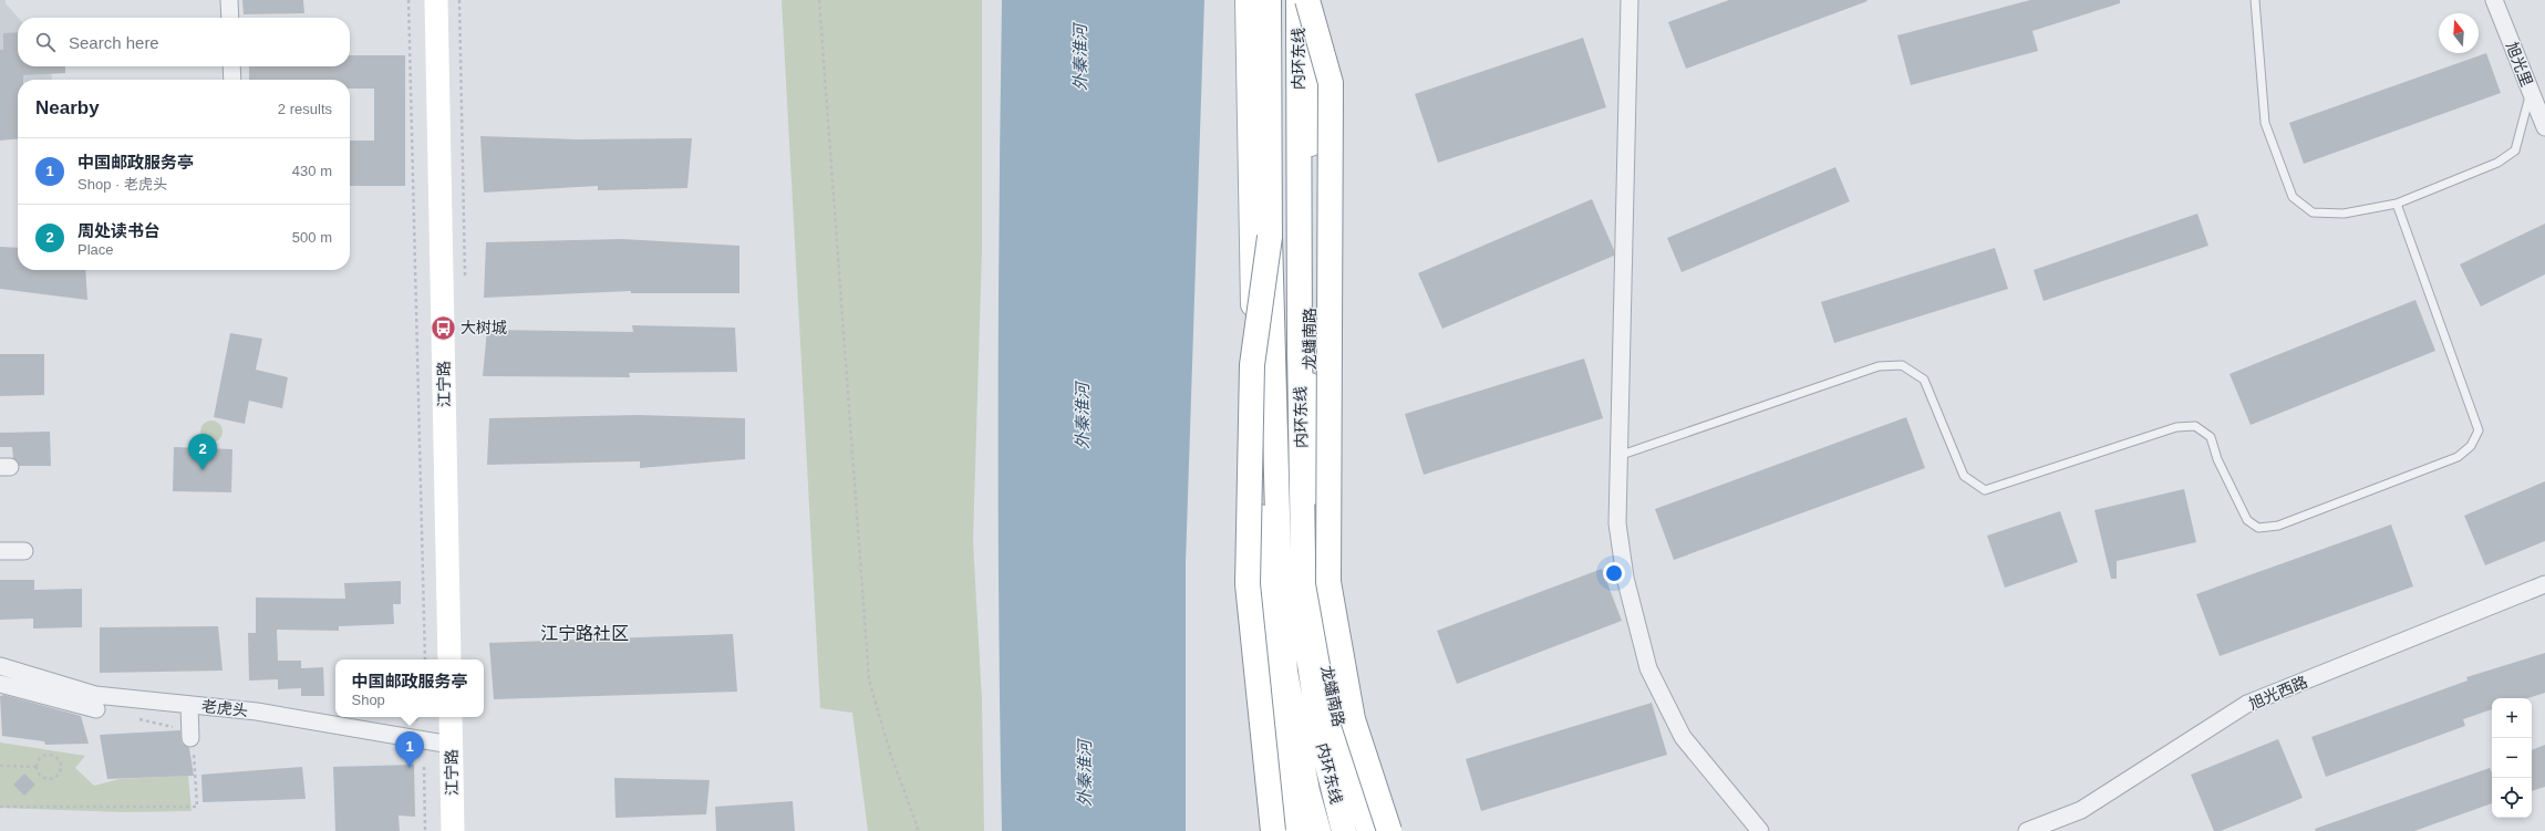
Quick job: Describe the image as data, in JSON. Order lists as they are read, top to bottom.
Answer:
{
  "streets": {
    "main road": ["内环东线", "龙蟠南路"],
    "street": [
      "旭光里",
      "江宁路",
      "旭光西路",
      "老虎头"
    ]
  },
  "crossings": [
    ["江宁路", "老虎头"]
  ],
  "districts": ["江宁路社区"],
  "water": ["外秦淮河"],
  "places": {
    "bus stop": ["大树城"]
  },
  "north": "top",
  "page": {
    "search": "Search here",
    "heading": ["Nearby", "2 results"],
    "list": [
      {
        "mark": "1",
        "name": "中国邮政服务亭",
        "note": "Shop · 老虎头",
        "value": "430 m"
      },
      {
        "mark": "2",
        "name": "周处读书台",
        "note": "Place",
        "value": "500 m"
      }
    ],
    "pins": ["2", "1"],
    "popup": ["中国邮政服务亭", "Shop"],
    "map_buttons": ["+", "−"]
  }
}
